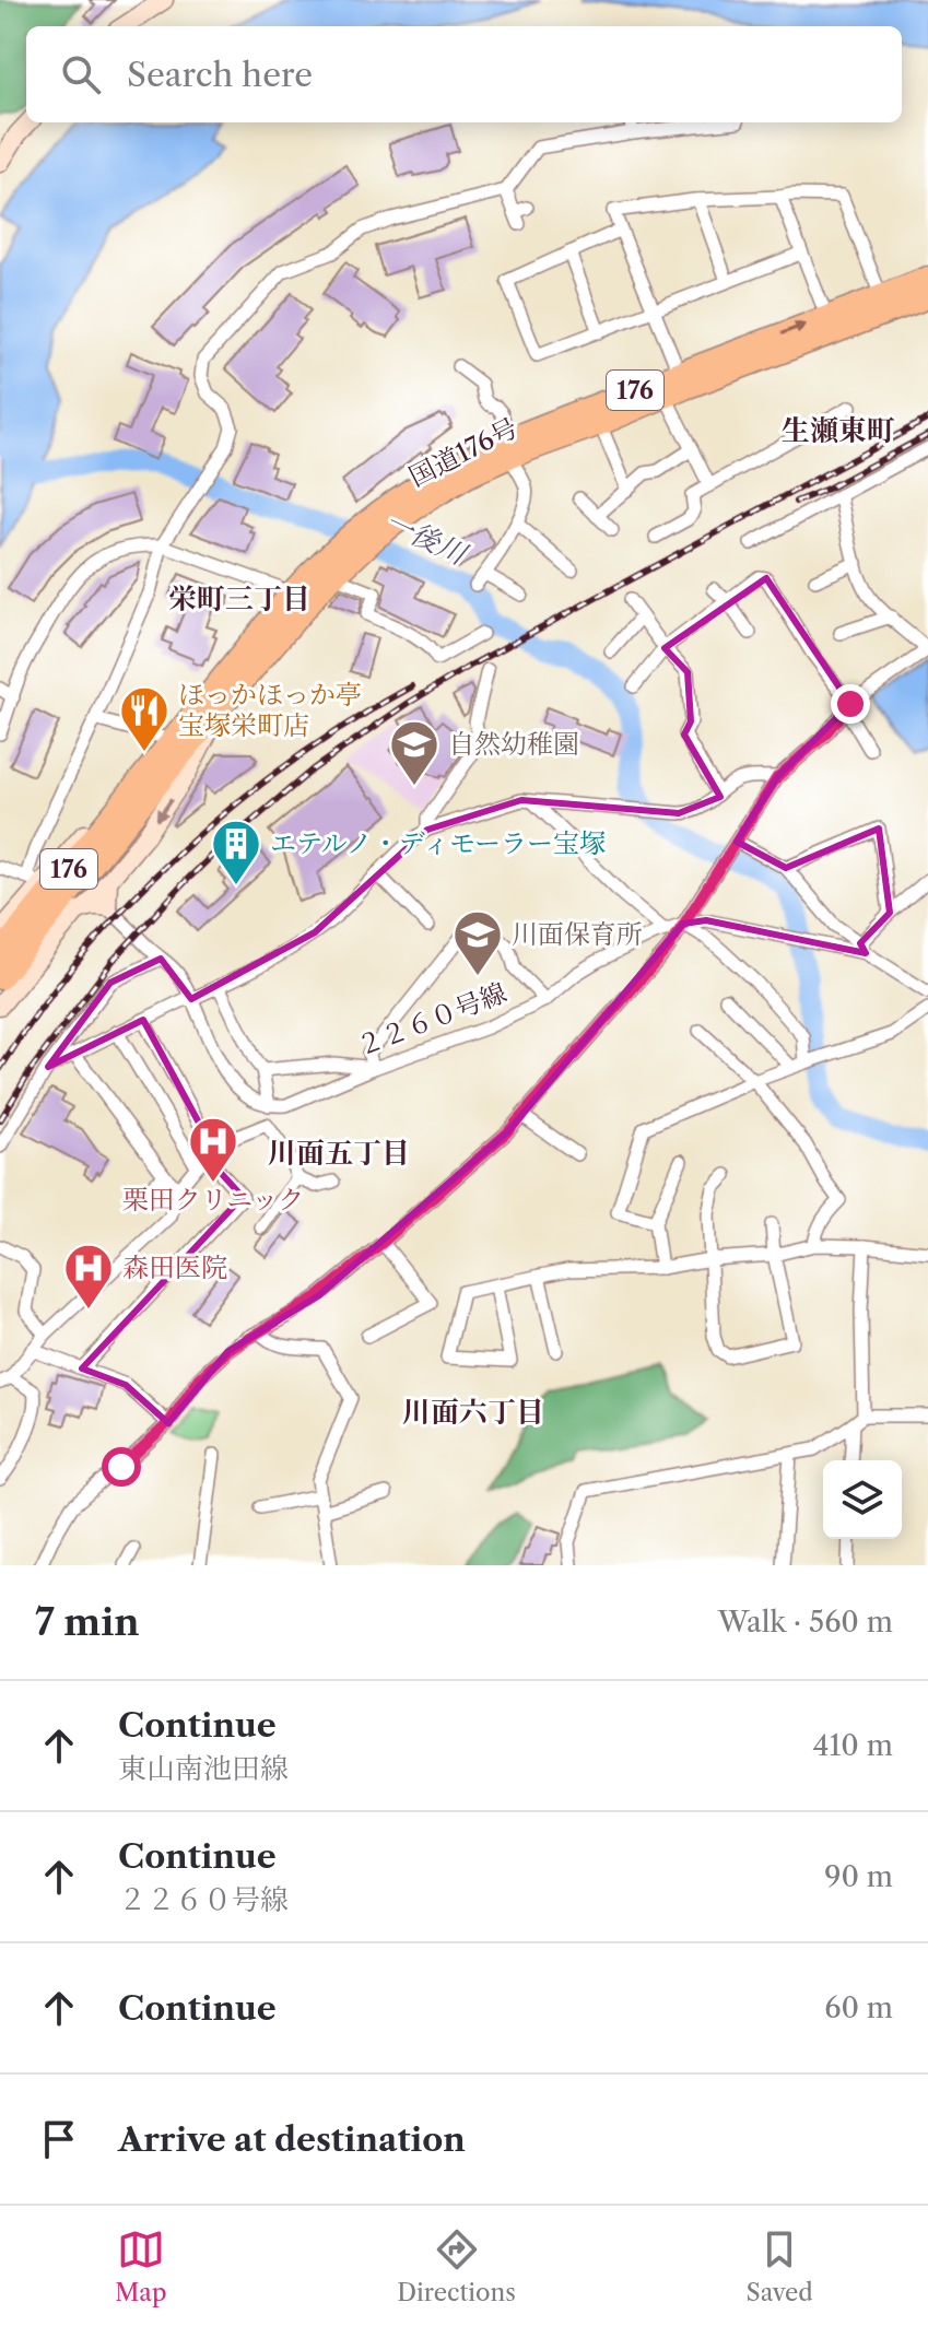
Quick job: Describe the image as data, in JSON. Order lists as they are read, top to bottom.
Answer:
{
  "streets": {
    "highway": ["176", "国道176号"],
    "street": ["２２６０号線"]
  },
  "districts": [
    "生瀬東町",
    "栄町三丁目",
    "川面五丁目",
    "川面六丁目"
  ],
  "water": ["一後川"],
  "places": {
    "restaurant": ["ほっかほっか亭 宝塚栄町店"],
    "school or university": ["自然幼稚園", "川面保育所"],
    "building": ["エテルノ・ディモーラー宝塚"],
    "hospital": ["栗田クリニック", "森田医院"]
  },
  "page": {
    "search": "Search here",
    "heading": ["7 min", "Walk · 560 m"],
    "list": [
      ["Continue", "東山南池田線", "410 m"],
      ["Continue", "２２６０号線", "90 m"],
      ["Continue", "60 m"],
      "Arrive at destination"
    ],
    "nav": ["Map", "Directions", "Saved"]
  }
}
